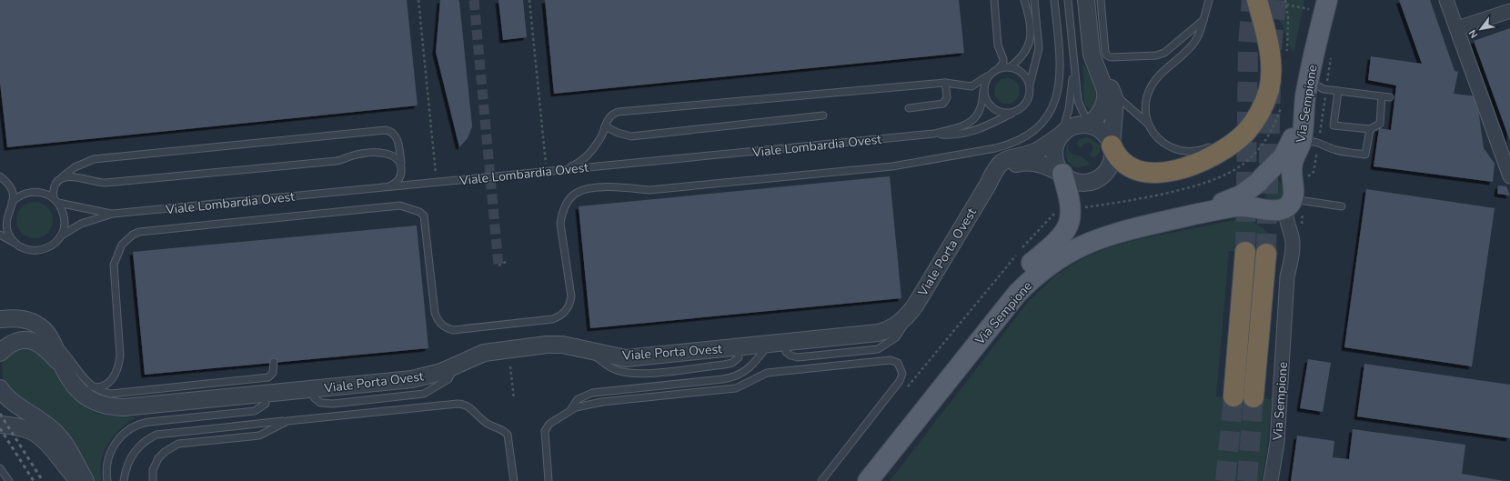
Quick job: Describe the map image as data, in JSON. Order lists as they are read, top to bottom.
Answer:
{
  "streets": {
    "main road": ["Via Sempione"],
    "street": ["Viale Porta Ovest"],
    "lane": ["Viale Lombardia Ovest"]
  },
  "north": "bottom left"
}
